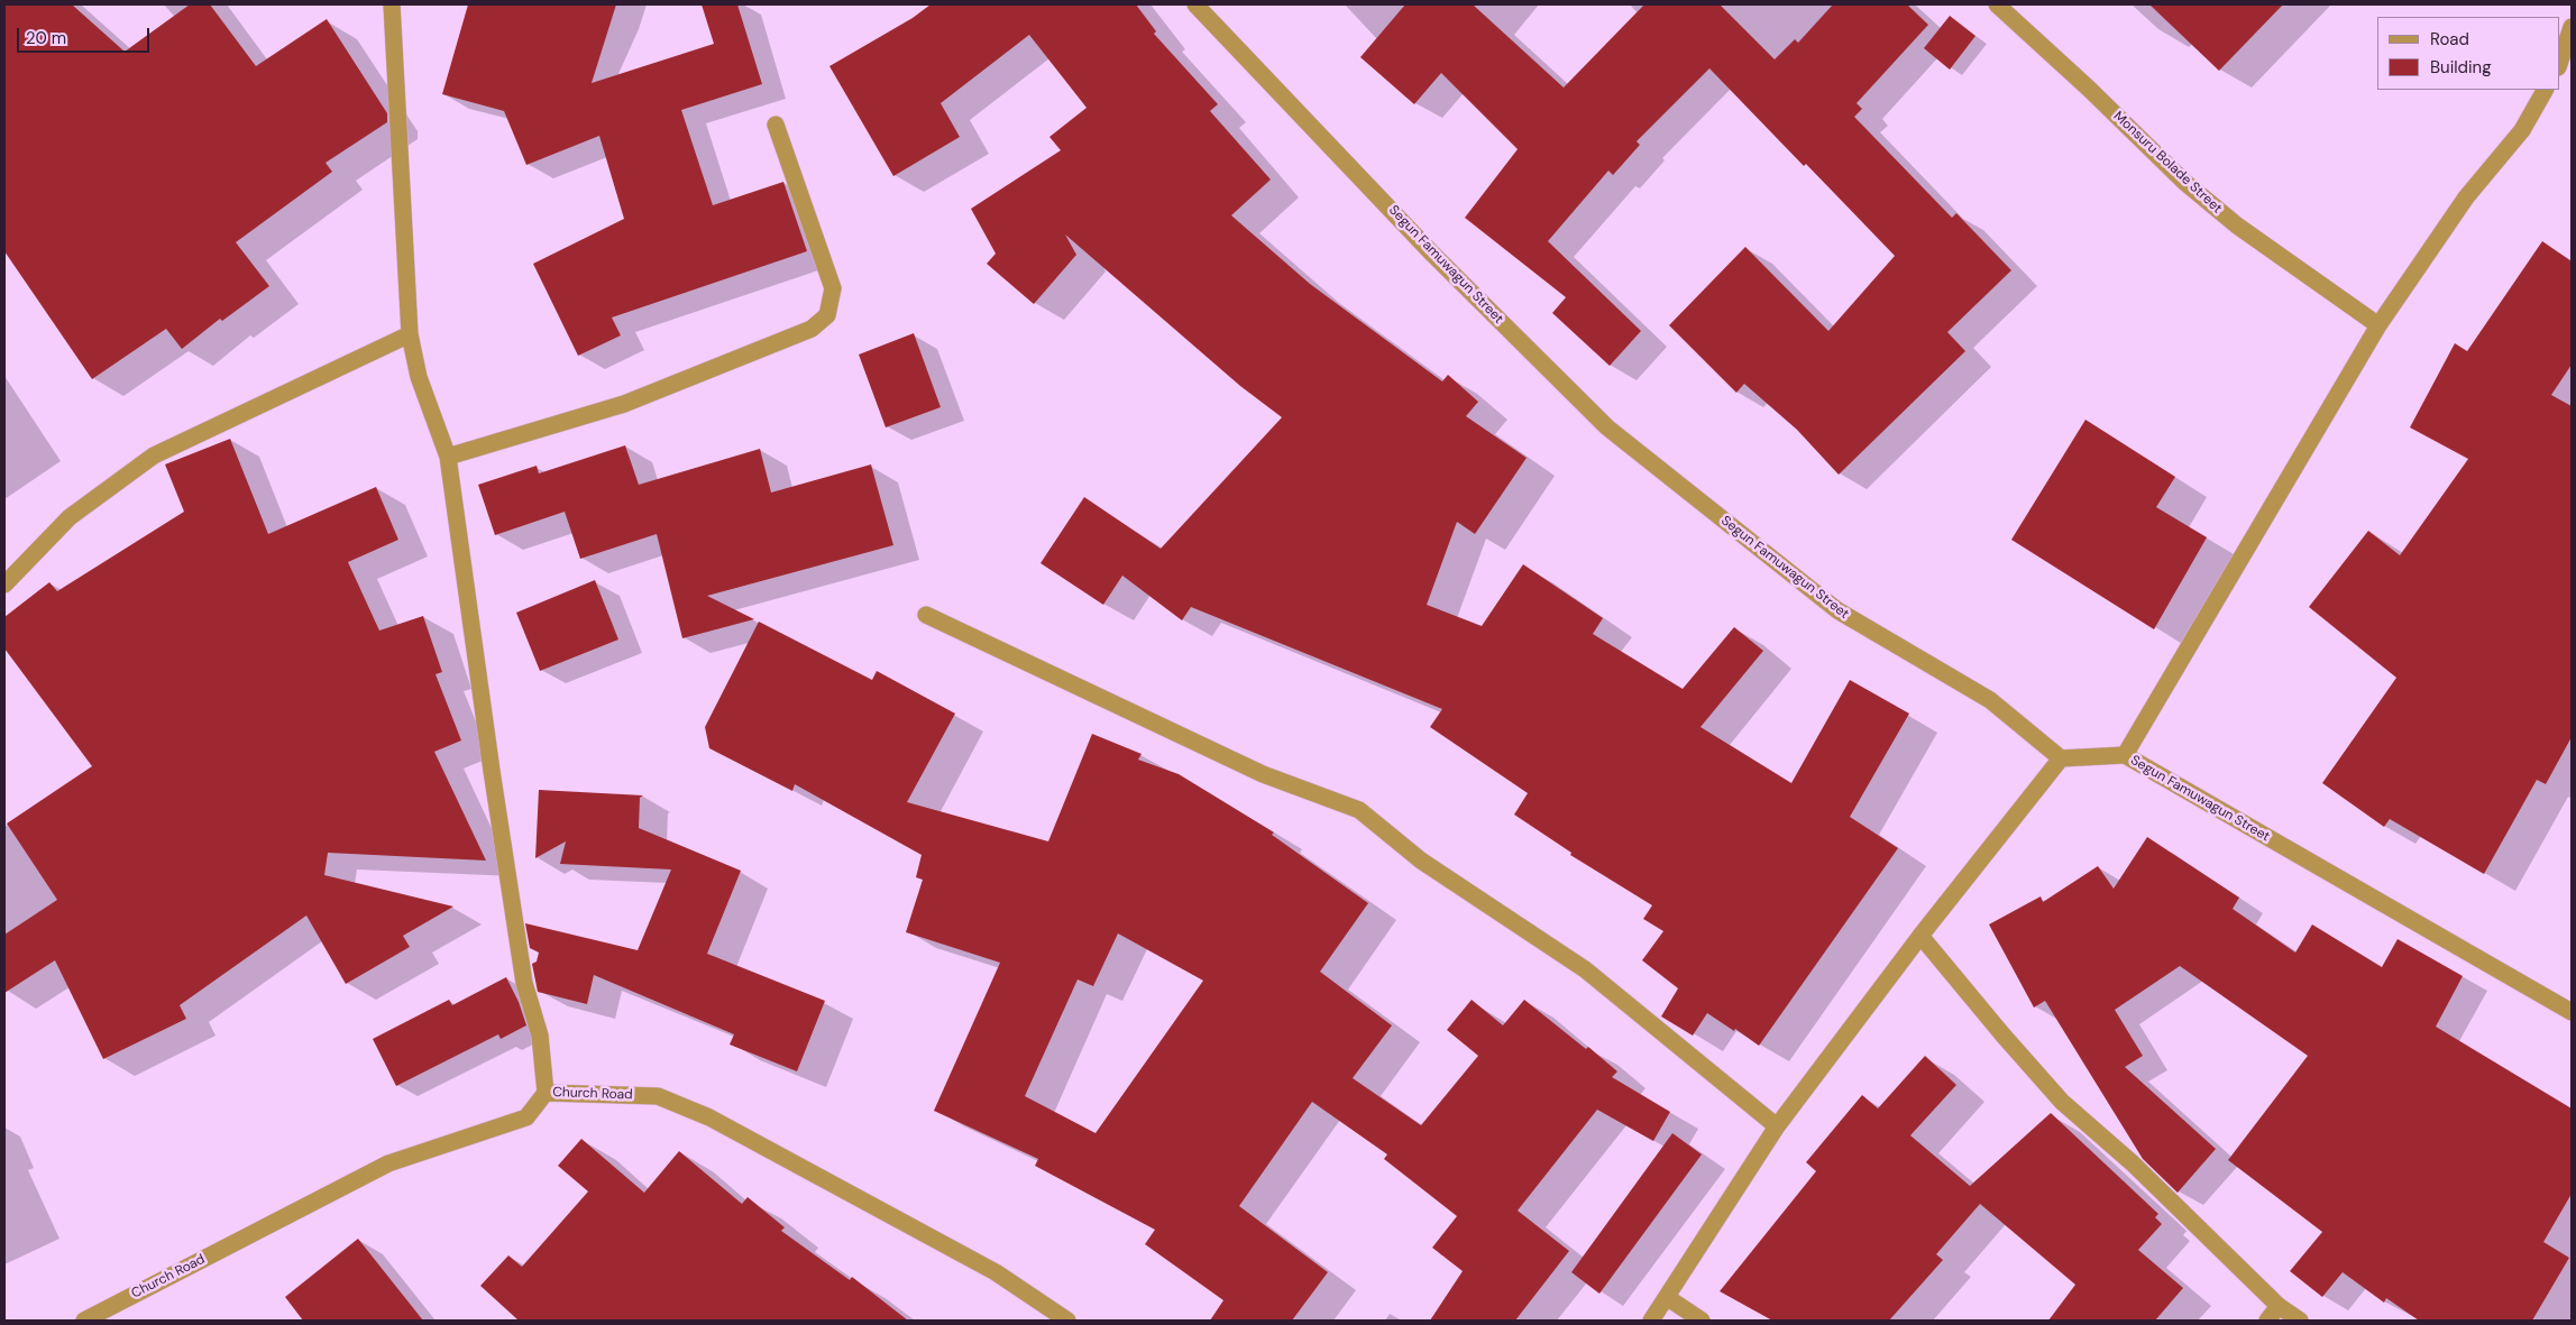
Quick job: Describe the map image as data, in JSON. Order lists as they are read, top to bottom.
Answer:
{
  "streets": {
    "street": ["Monsuru Bolade Street", "Segun Famuwagun Street", "Church Road"]
  },
  "legend": ["Road", "Building"],
  "scale_bar": "20 m"
}
